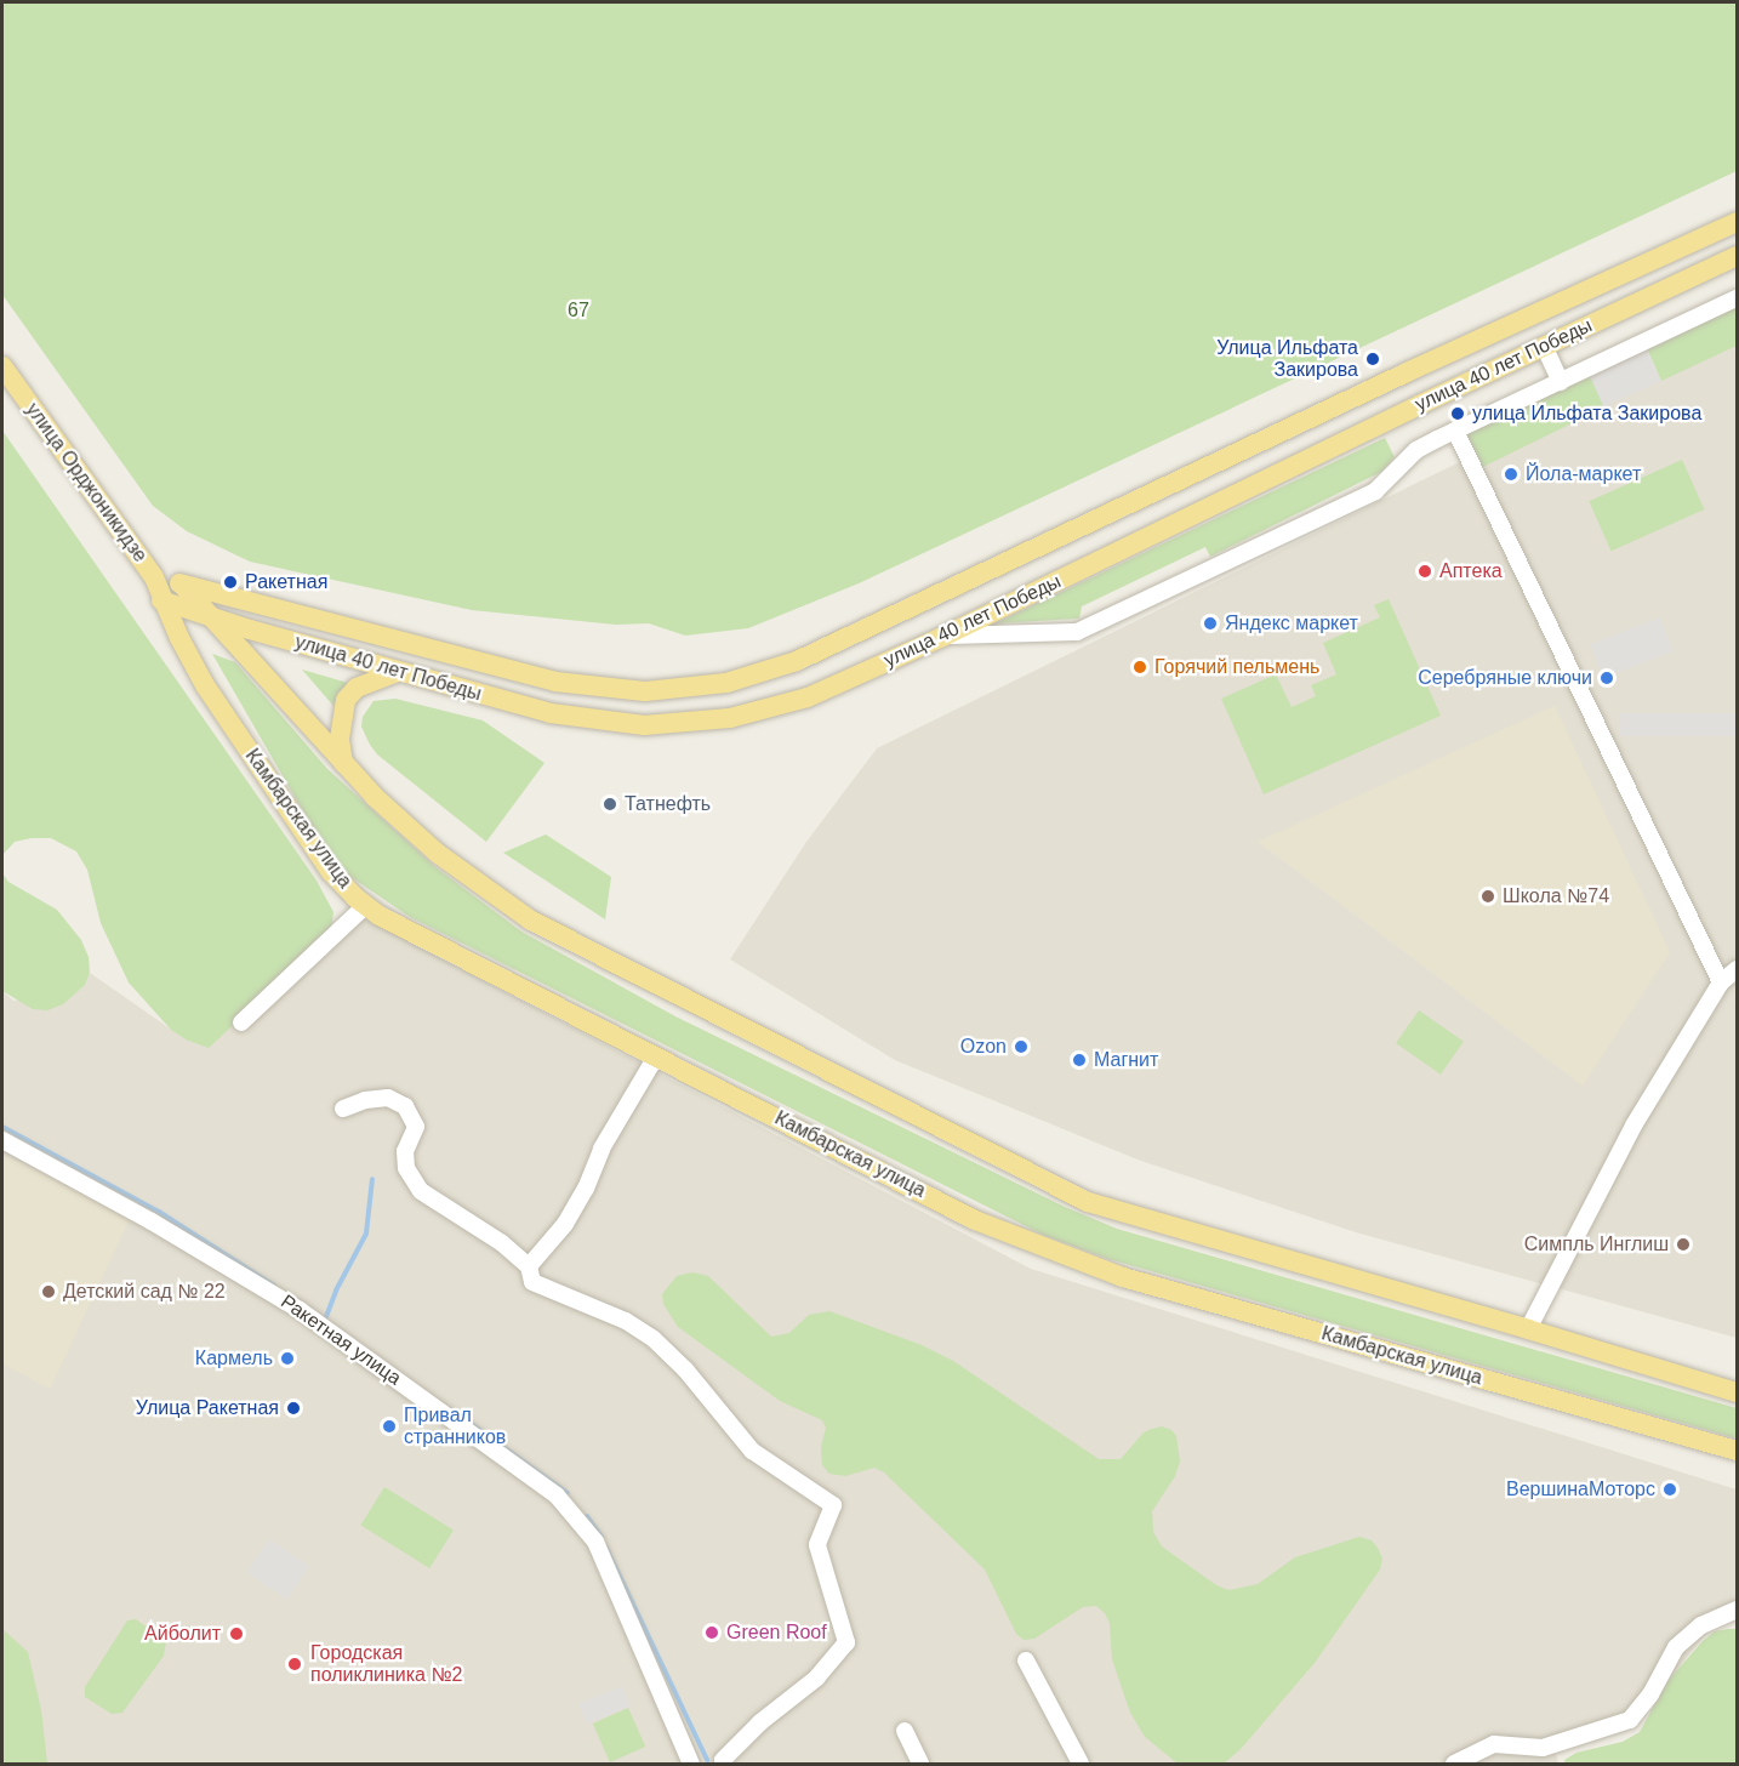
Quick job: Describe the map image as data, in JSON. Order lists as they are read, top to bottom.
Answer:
{
  "streets": {
    "main road": ["улица 40 лет Победы", "улица Орджоникидзе", "Камбарская улица"],
    "street": ["Ракетная улица"]
  },
  "crossings": [
    ["улица 40 лет Победы", "улица Орджоникидзе"],
    ["улица 40 лет Победы", "Камбарская улица"],
    ["улица Орджоникидзе", "Камбарская улица"]
  ],
  "parks": ["67"],
  "places": [
    "Улица Ильфата Закирова",
    "улица Ильфата Закирова",
    "Йола-маркет",
    "Аптека",
    "Ракетная",
    "Яндекс маркет",
    "Горячий пельмень",
    "Серебряные ключи",
    "Татнефть",
    "Школа №74",
    "Ozon",
    "Магнит",
    "Симпль Инглиш",
    "Детский сад № 22",
    "Кармель",
    "Улица Ракетная",
    "Привал странников",
    "ВершинаМоторс",
    "Green Roof",
    "Айболит",
    "Городская поликлиника №2"
  ]
}
